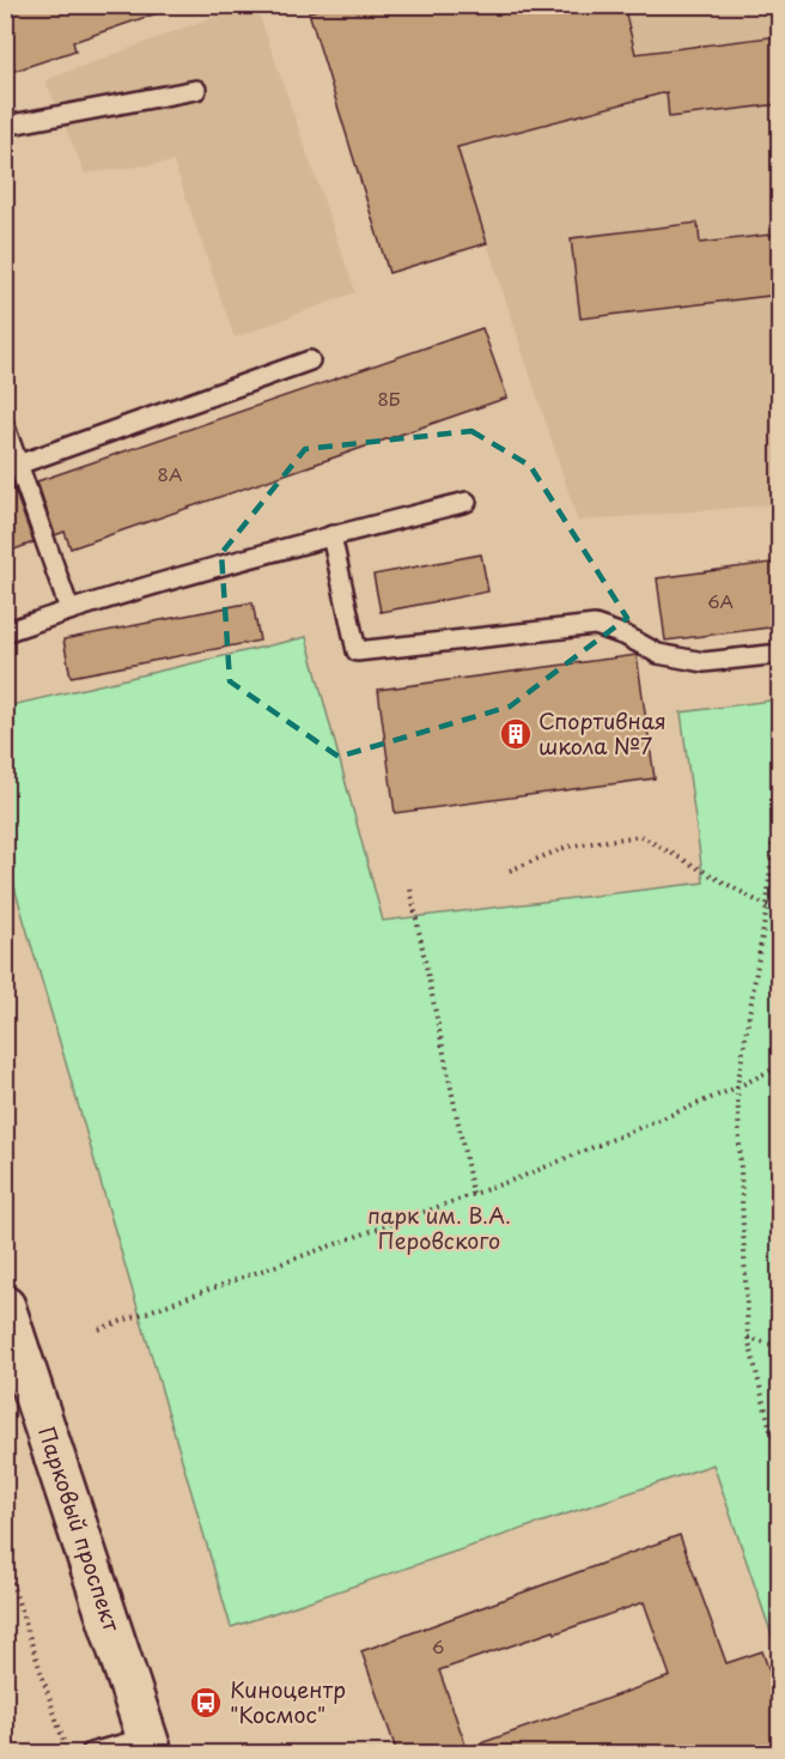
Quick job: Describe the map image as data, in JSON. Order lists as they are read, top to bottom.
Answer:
{
  "streets": {
    "main road": ["Парковый проспект"]
  },
  "parks": ["парк им. В.А. Перовского"],
  "places": {
    "building": ["Спортивная школа №7"],
    "bus stop": ["Киноцентр \"Космос\""]
  },
  "house_numbers": [
    "8Б",
    "8А",
    "6А",
    "6"
  ]
}
